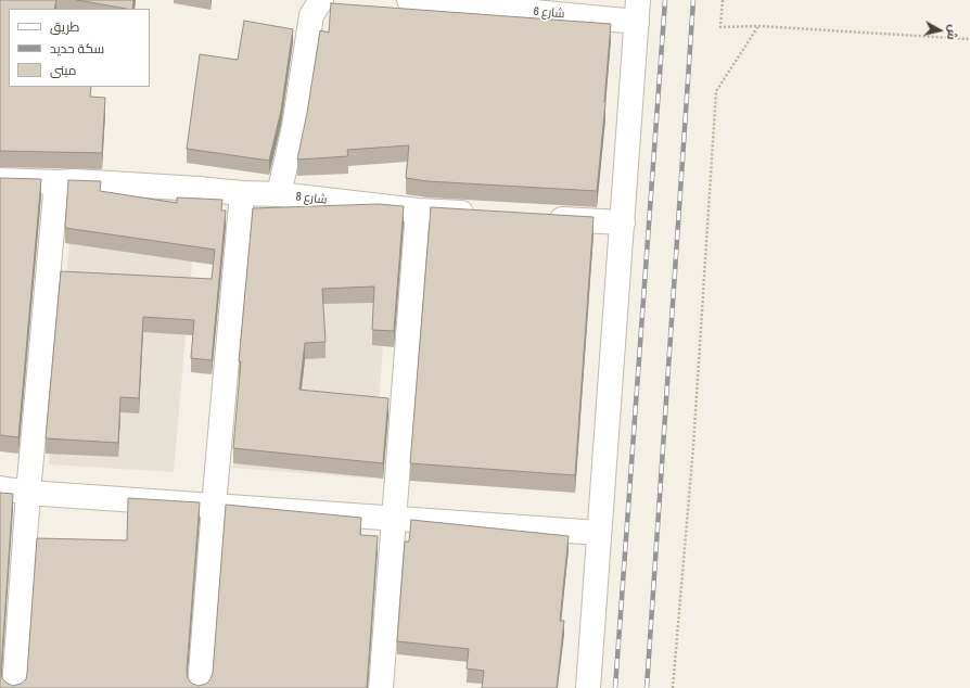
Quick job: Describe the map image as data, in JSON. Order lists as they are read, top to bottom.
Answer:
{
  "streets": {
    "street": ["شارع 6", "شارع 8"]
  },
  "legend": ["طريق", "سكة حديد", "مبنى"],
  "north": "right"
}
